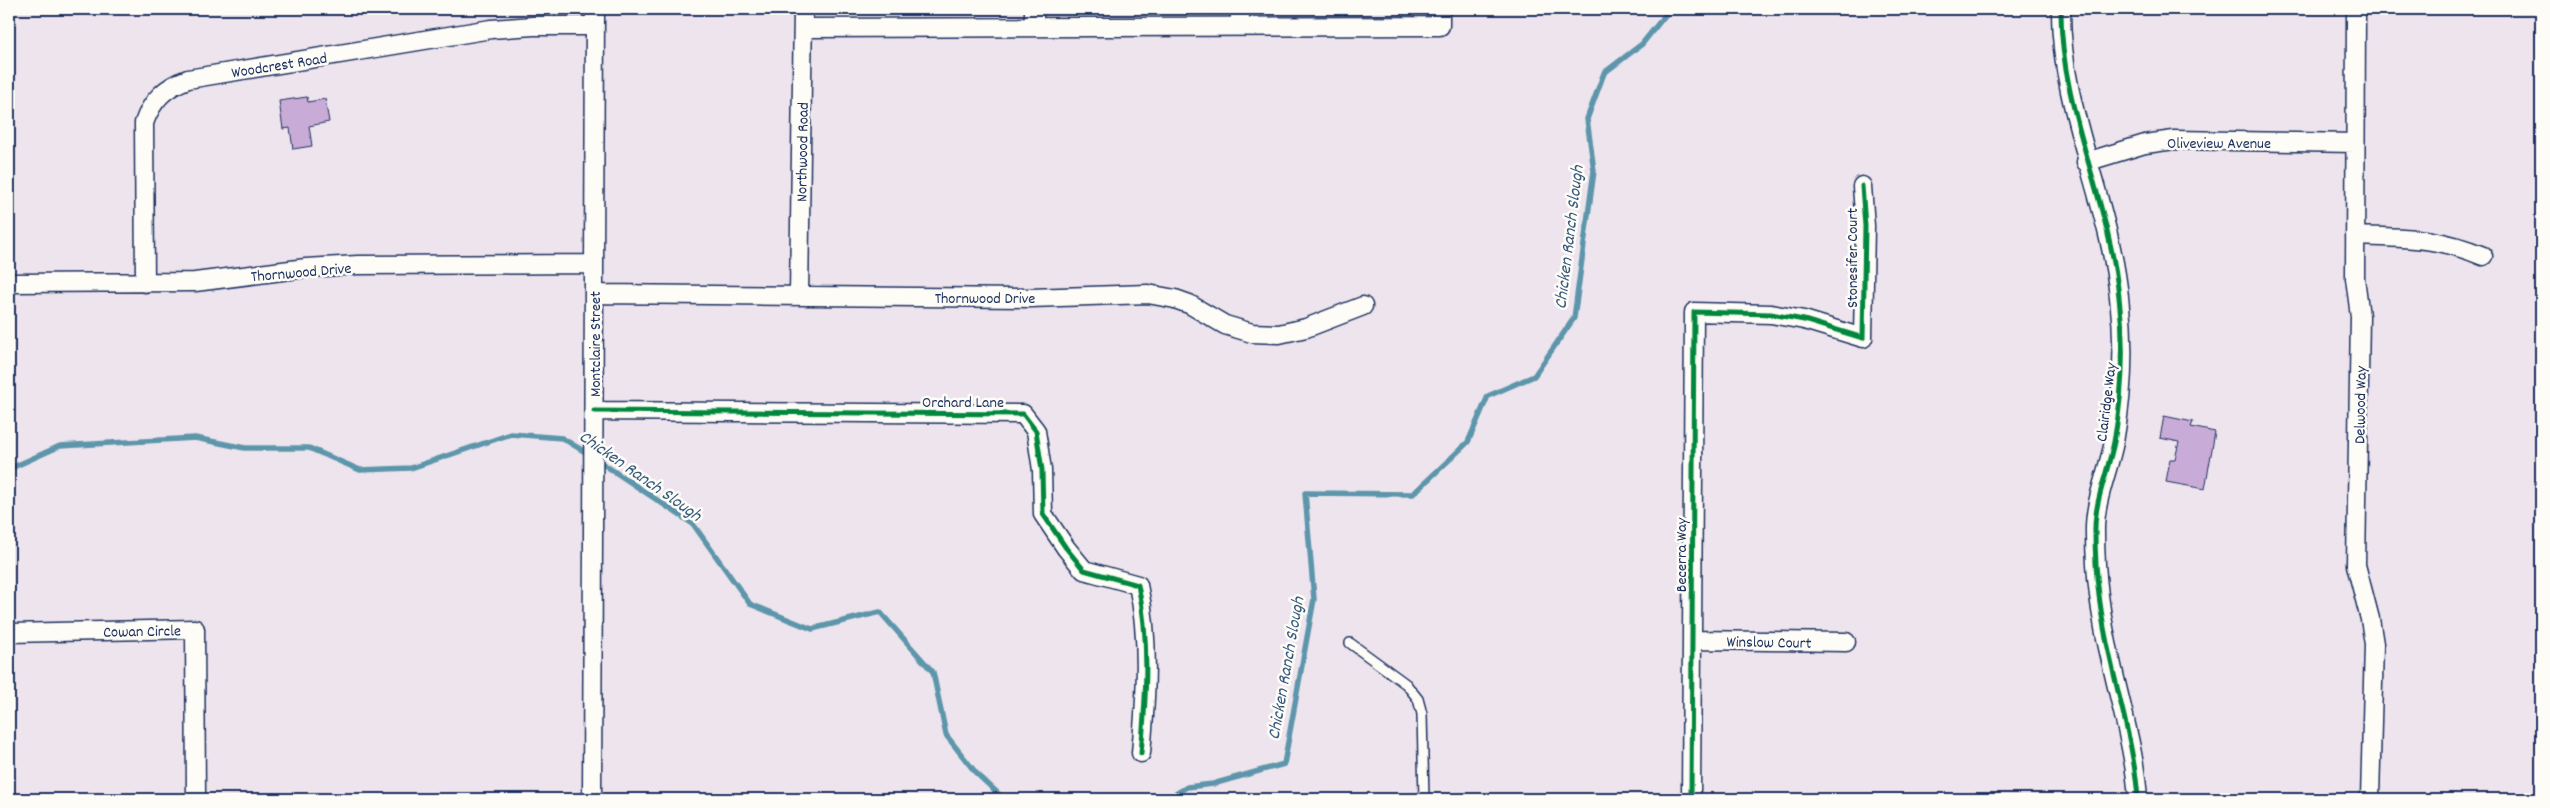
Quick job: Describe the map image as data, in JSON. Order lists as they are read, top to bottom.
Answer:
{
  "streets": {
    "street": [
      "Woodcrest Road",
      "Oliveview Avenue",
      "Northwood Road",
      "Stonesifer Court",
      "Thornwood Drive",
      "Montclaire Street",
      "Orchard Lane",
      "Clairidge Way",
      "Delwood Way",
      "Becerra Way",
      "Cowan Circle",
      "Winslow Court"
    ]
  },
  "crossings": [
    ["Woodcrest Road", "Thornwood Drive"],
    ["Woodcrest Road", "Montclaire Street"],
    ["Oliveview Avenue", "Clairidge Way"],
    ["Oliveview Avenue", "Delwood Way"],
    ["Northwood Road", "Thornwood Drive"],
    ["Stonesifer Court", "Becerra Way"],
    ["Thornwood Drive", "Montclaire Street"],
    ["Montclaire Street", "Orchard Lane"],
    ["Becerra Way", "Winslow Court"]
  ],
  "water": ["Chicken Ranch Slough"]
}
